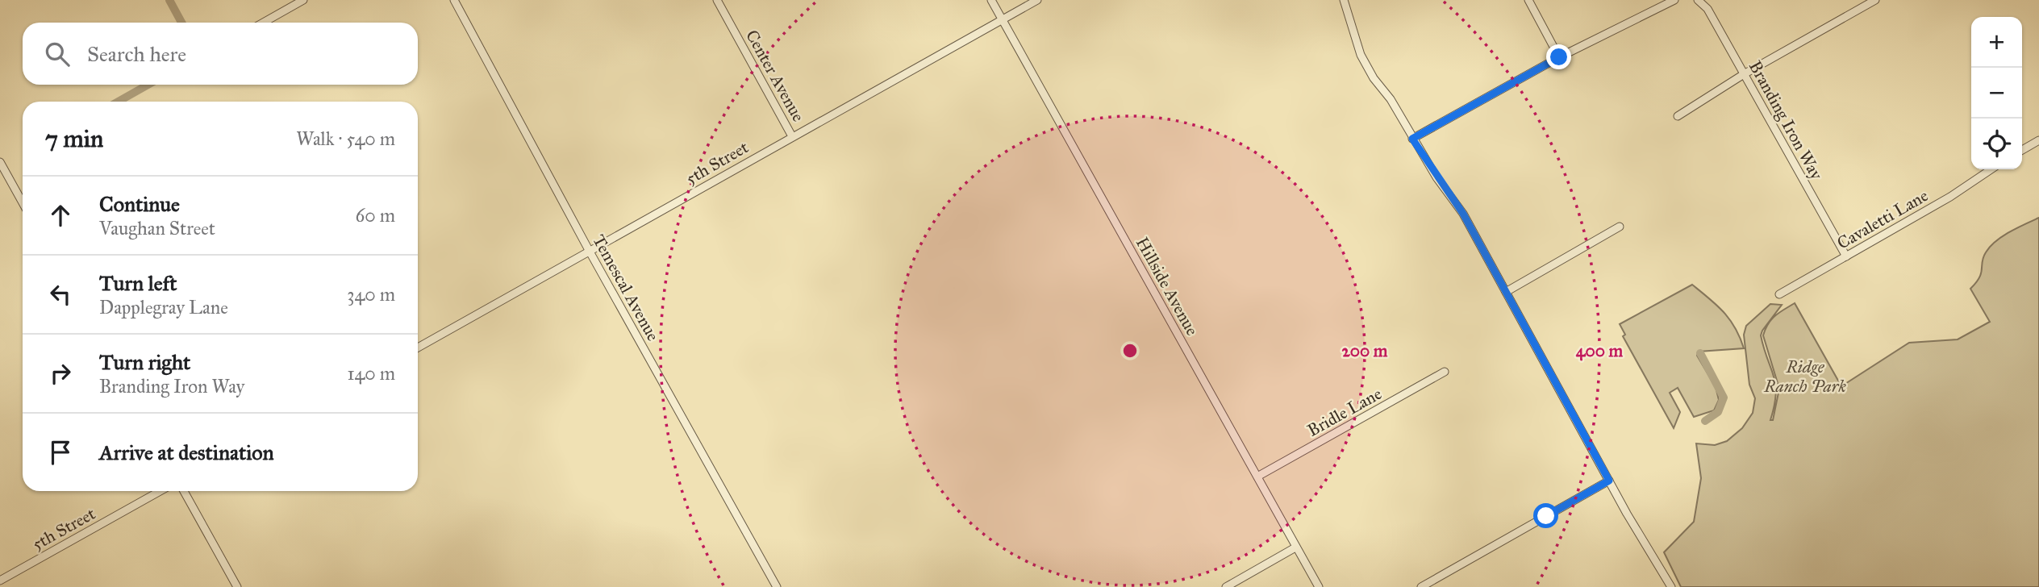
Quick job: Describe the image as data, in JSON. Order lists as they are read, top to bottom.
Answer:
{
  "streets": {
    "street": [
      "Center Avenue",
      "Branding Iron Way",
      "5th Street",
      "Cavaletti Lane",
      "Hillside Avenue",
      "Temescal Avenue",
      "Bridle Lane"
    ]
  },
  "crossings": [
    ["Center Avenue", "5th Street"],
    ["Branding Iron Way", "Cavaletti Lane"],
    ["5th Street", "Hillside Avenue"],
    ["5th Street", "Temescal Avenue"],
    ["Hillside Avenue", "Bridle Lane"]
  ],
  "parks": ["Ridge Ranch Park"],
  "page": {
    "map_buttons": ["+", "−"],
    "search": "Search here",
    "heading": ["7 min", "Walk · 540 m"],
    "list": [
      ["Continue", "Vaughan Street", "60 m"],
      ["Turn left", "Dapplegray Lane", "340 m"],
      ["Turn right", "Branding Iron Way", "140 m"],
      "Arrive at destination"
    ]
  },
  "rings": ["200 m", "400 m"]
}
